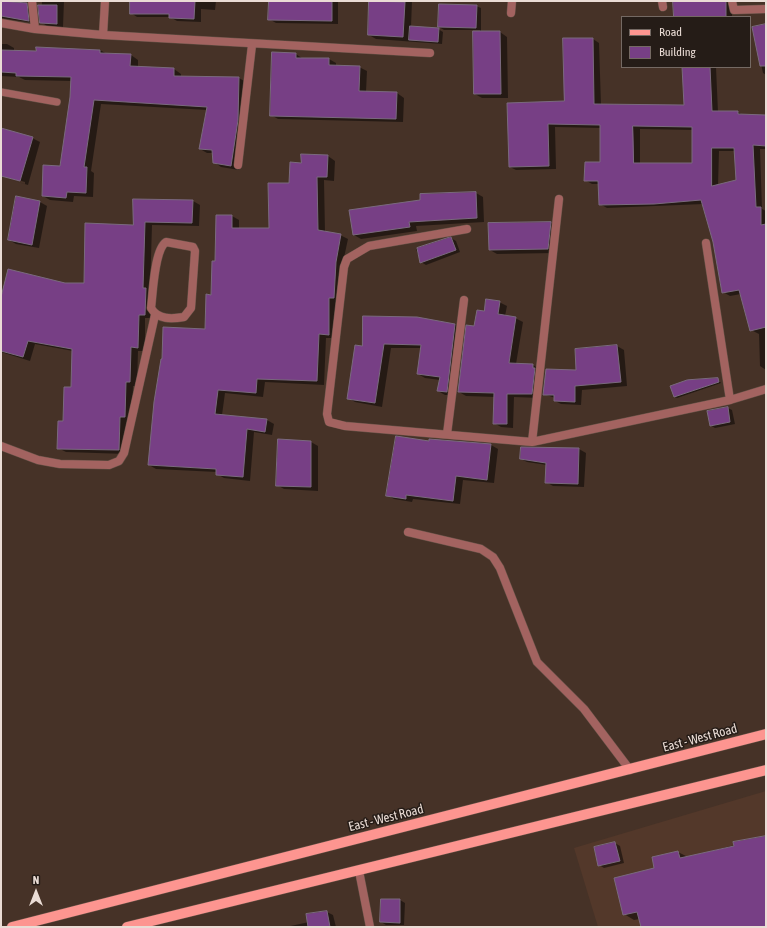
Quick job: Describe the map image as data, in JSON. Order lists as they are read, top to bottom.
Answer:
{
  "streets": {
    "main road": ["East - West Road"]
  },
  "legend": ["Road", "Building"],
  "north": "top"
}
